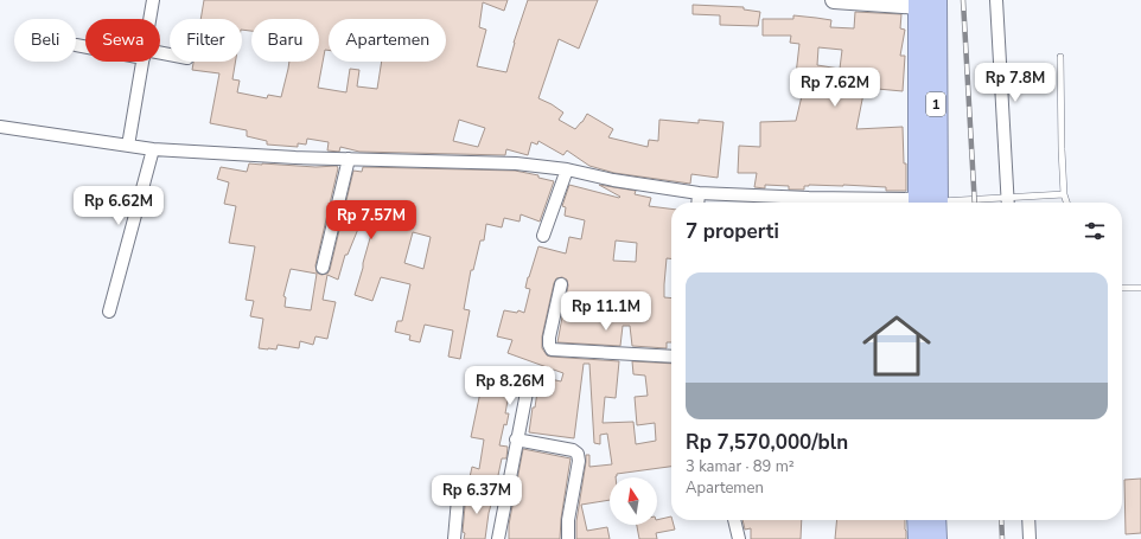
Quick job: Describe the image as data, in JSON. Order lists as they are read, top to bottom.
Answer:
{
  "streets": {
    "highway": ["1"]
  },
  "north": "top",
  "page": {
    "chip": [
      "Beli",
      "Sewa",
      "Filter",
      "Baru",
      "Apartemen"
    ],
    "price": [
      "Rp 7.8M",
      "Rp 7.62M",
      "Rp 6.62M",
      "Rp 7.57M",
      "Rp 11.1M",
      "Rp 8.26M",
      "Rp 6.37M"
    ],
    "heading": "7 properti",
    "list": [
      {
        "name": "Rp 7,570,000/bln",
        "note": "3 kamar · 89 m² · Apartemen"
      }
    ]
  }
}
